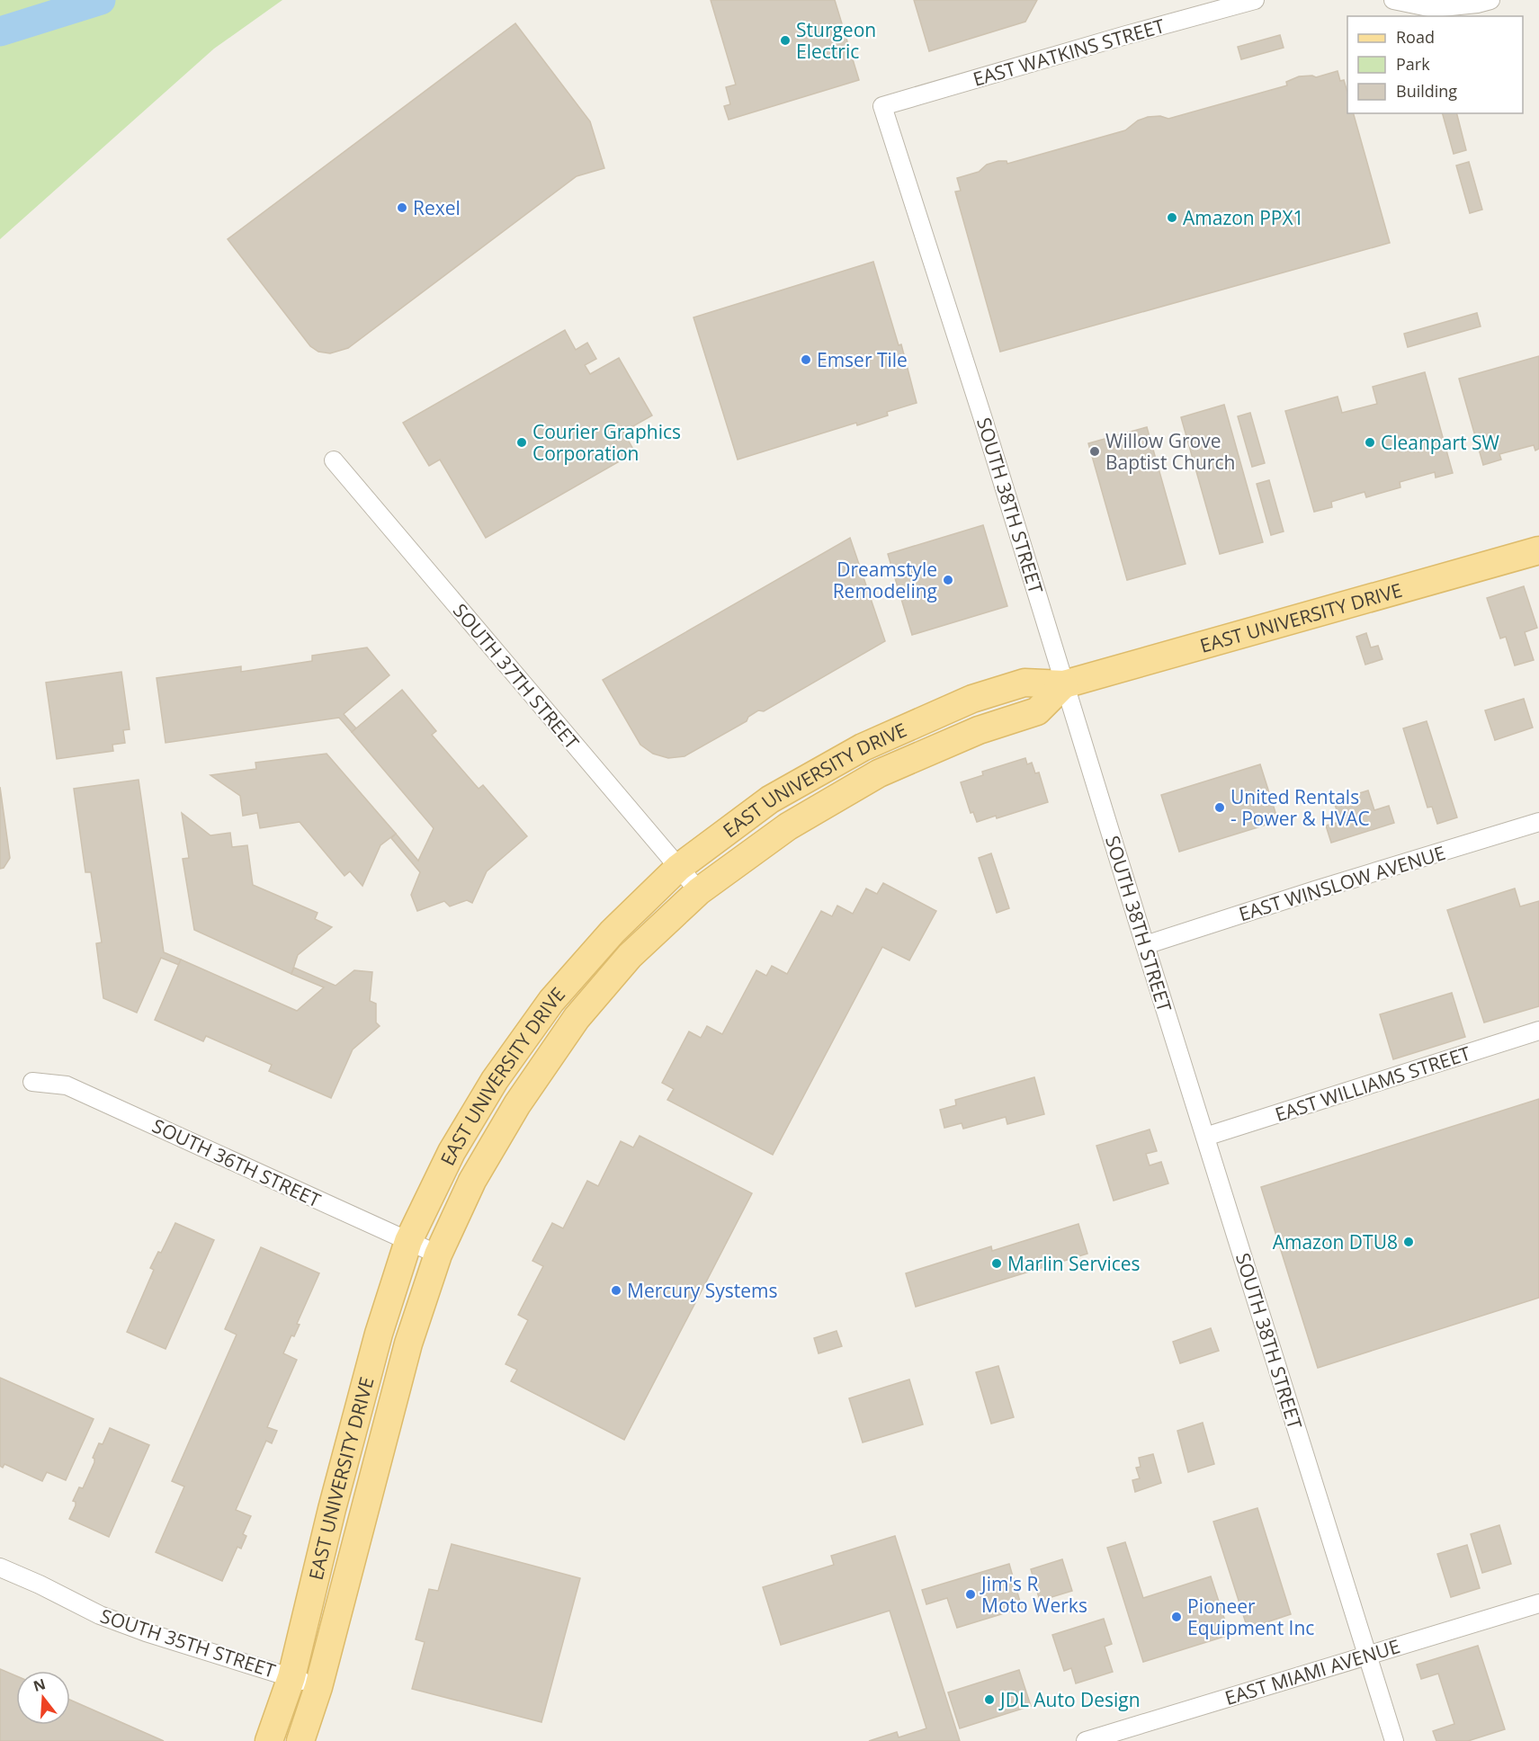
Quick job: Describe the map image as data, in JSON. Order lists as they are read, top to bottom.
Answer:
{
  "streets": {
    "main road": ["EAST UNIVERSITY DRIVE"],
    "street": [
      "EAST WATKINS STREET",
      "SOUTH 38TH STREET",
      "SOUTH 37TH STREET",
      "EAST WINSLOW AVENUE",
      "EAST WILLIAMS STREET",
      "SOUTH 36TH STREET",
      "SOUTH 35TH STREET",
      "EAST MIAMI AVENUE"
    ]
  },
  "crossings": [
    ["EAST WATKINS STREET", "SOUTH 38TH STREET"],
    ["SOUTH 38TH STREET", "EAST UNIVERSITY DRIVE"],
    ["SOUTH 38TH STREET", "EAST WINSLOW AVENUE"],
    ["SOUTH 38TH STREET", "EAST WILLIAMS STREET"],
    ["SOUTH 38TH STREET", "EAST MIAMI AVENUE"],
    ["EAST UNIVERSITY DRIVE", "SOUTH 37TH STREET"],
    ["EAST UNIVERSITY DRIVE", "SOUTH 36TH STREET"],
    ["EAST UNIVERSITY DRIVE", "SOUTH 35TH STREET"]
  ],
  "places": [
    "Sturgeon Electric",
    "Rexel",
    "Amazon PPX1",
    "Emser Tile",
    "Courier Graphics Corporation",
    "Cleanpart SW",
    "Willow Grove Baptist Church",
    "Dreamstyle Remodeling",
    "United Rentals - Power & HVAC",
    "Amazon DTU8",
    "Marlin Services",
    "Mercury Systems",
    "Jim's R Moto Werks",
    "Pioneer Equipment Inc",
    "JDL Auto Design"
  ],
  "legend": ["Road", "Park", "Building"],
  "north": "top"
}
